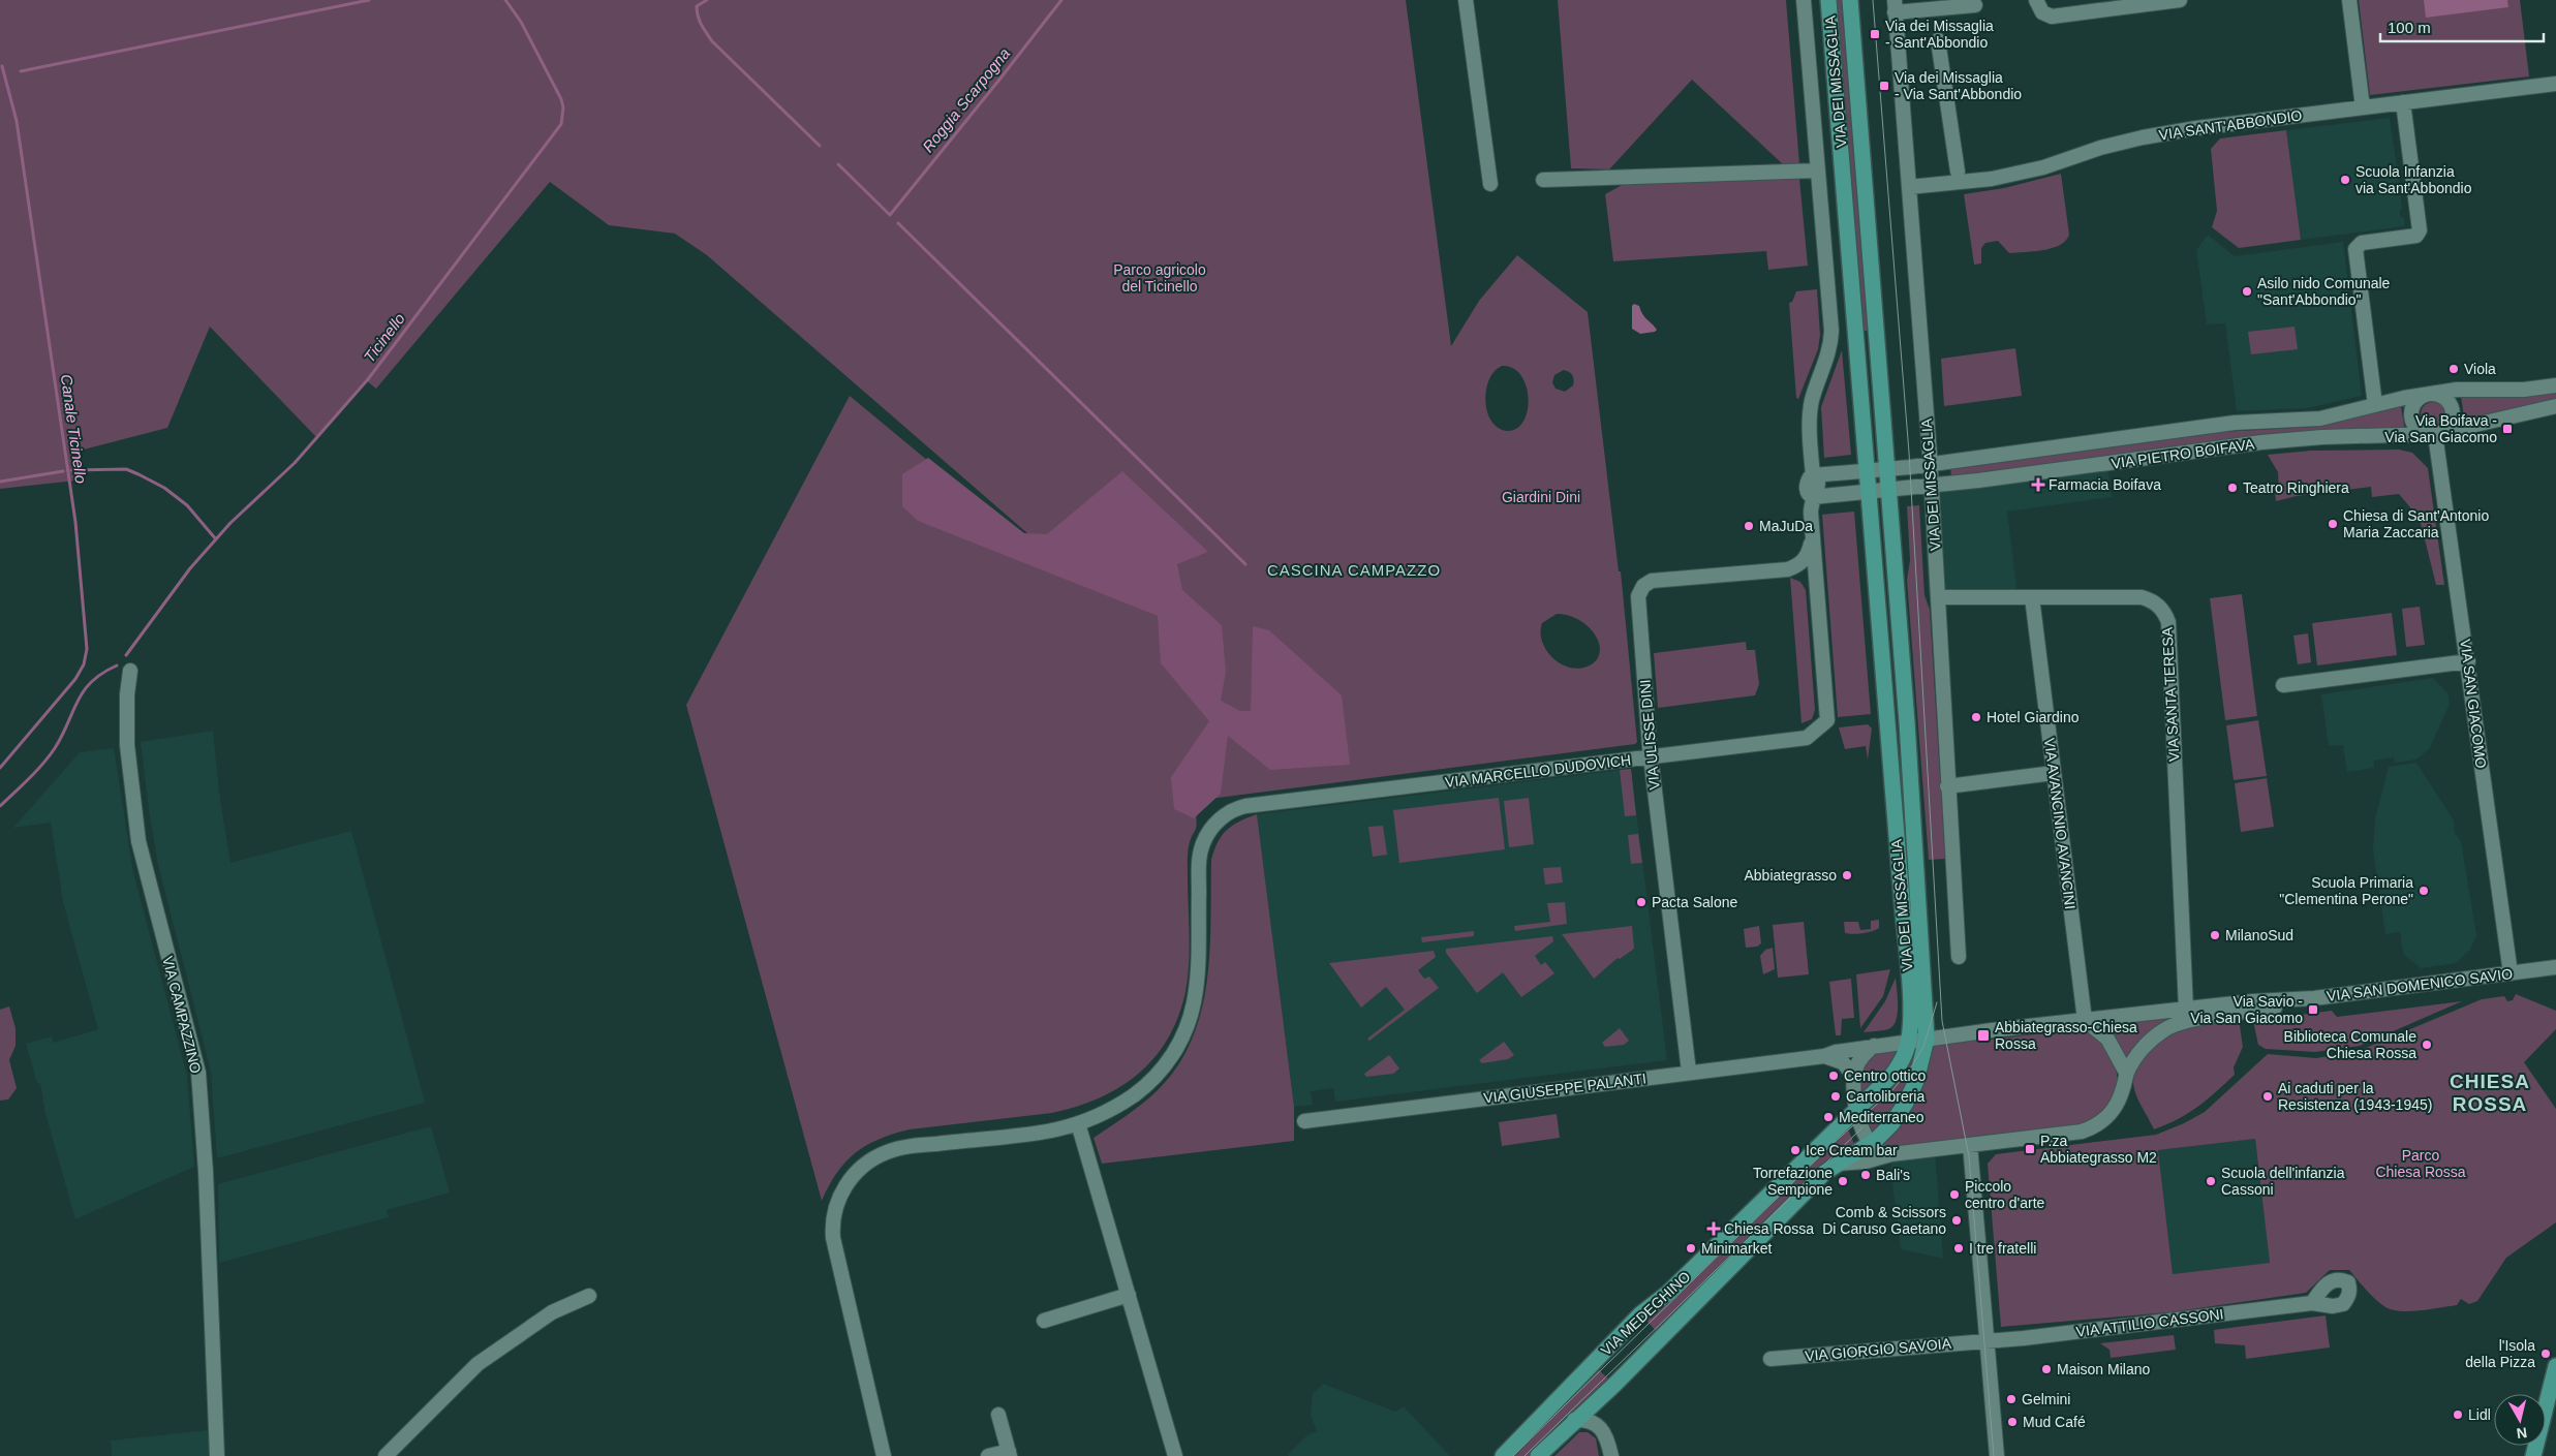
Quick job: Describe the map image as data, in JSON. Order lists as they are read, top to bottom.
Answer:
{
  "streets": {
    "main road": ["VIA DEI MISSAGLIA", "VIA MEDEGHINO"],
    "street": [
      "VIA SANT'ABBONDIO",
      "VIA PIETRO BOIFAVA",
      "VIA SANTA TERESA",
      "VIA SAN GIACOMO",
      "VIA ULISSE DINI",
      "VIA MARCELLO DUDOVICH",
      "VIA AVANCINIO AVANCINI",
      "VIA SAN DOMENICO SAVIO",
      "VIA CAMPAZZINO",
      "VIA GIUSEPPE PALANTI",
      "VIA ATTILIO CASSONI",
      "VIA GIORGIO SAVOIA"
    ]
  },
  "crossings": [
    ["VIA DEI MISSAGLIA", "VIA SANT'ABBONDIO"],
    ["VIA DEI MISSAGLIA", "VIA PIETRO BOIFAVA"],
    ["VIA DEI MISSAGLIA", "VIA SANTA TERESA"],
    ["VIA DEI MISSAGLIA", "VIA ULISSE DINI"],
    ["VIA DEI MISSAGLIA", "VIA MARCELLO DUDOVICH"],
    ["VIA DEI MISSAGLIA", "VIA SAN DOMENICO SAVIO"],
    ["VIA DEI MISSAGLIA", "VIA GIUSEPPE PALANTI"],
    ["VIA DEI MISSAGLIA", "VIA MEDEGHINO"],
    ["VIA PIETRO BOIFAVA", "VIA SAN GIACOMO"],
    ["VIA SANTA TERESA", "VIA AVANCINIO AVANCINI"],
    ["VIA SANTA TERESA", "VIA SAN DOMENICO SAVIO"],
    ["VIA SAN GIACOMO", "VIA SAN DOMENICO SAVIO"],
    ["VIA ULISSE DINI", "VIA MARCELLO DUDOVICH"],
    ["VIA ULISSE DINI", "VIA GIUSEPPE PALANTI"],
    ["VIA AVANCINIO AVANCINI", "VIA SAN DOMENICO SAVIO"],
    ["VIA SAN DOMENICO SAVIO", "VIA GIUSEPPE PALANTI"],
    ["VIA ATTILIO CASSONI", "VIA GIORGIO SAVOIA"]
  ],
  "districts": ["CASCINA CAMPAZZO", "CHIESA ROSSA"],
  "water": ["Roggia Scarpogna", "Ticinello", "Canale Ticinello"],
  "parks": ["Parco agricolo del Ticinello", "Giardini Dini", "Parco Chiesa Rossa"],
  "places": {
    "transit": [
      "Via dei Missaglia - Sant'Abbondio",
      "Via dei Missaglia - Via Sant'Abbondio",
      "Via Boifava - Via San Giacomo",
      "Via Savio - Via San Giacomo",
      "Abbiategrasso-Chiesa Rossa",
      "P.za Abbiategrasso M2"
    ],
    "other": [
      "Scuola Infanzia via Sant'Abbondio",
      "Asilo nido Comunale \"Sant'Abbondio\"",
      "Viola",
      "Teatro Ringhiera",
      "Chiesa di Sant'Antonio Maria Zaccaria",
      "MaJuDa",
      "Hotel Giardino",
      "Abbiategrasso",
      "Scuola Primaria \"Clementina Perone\"",
      "Pacta Salone",
      "MilanoSud",
      "Biblioteca Comunale Chiesa Rossa",
      "Centro ottico",
      "Cartolibreria",
      "Ai caduti per la Resistenza (1943-1945)",
      "Mediterraneo",
      "Ice Cream bar",
      "Bali's",
      "Torrefazione Sempione",
      "Scuola dell'infanzia Cassoni",
      "Piccolo centro d'arte",
      "Comb & Scissors Di Caruso Gaetano",
      "Minimarket",
      "I tre fratelli",
      "l'Isola della Pizza",
      "Maison Milano",
      "Gelmini",
      "Lidl",
      "Mud Café"
    ],
    "health": ["Farmacia Boifava", "Chiesa Rossa"]
  },
  "scale_bar": "100 m",
  "north": "bottom"
}
